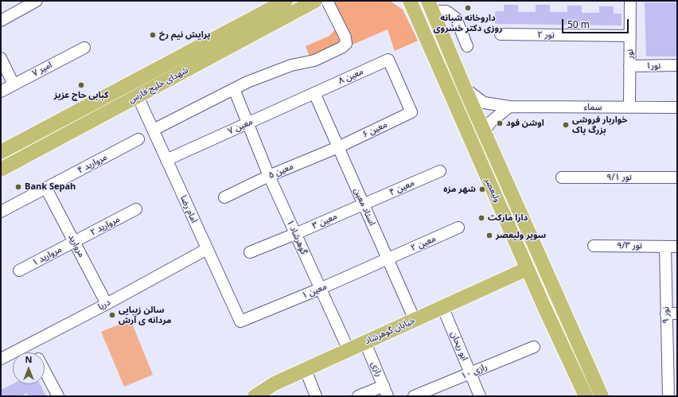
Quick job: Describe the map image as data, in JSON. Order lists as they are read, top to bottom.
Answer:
{
  "streets": {
    "main road": ["شهدای خلیج فارس", "ولیعصر", "خیابان گوهرشاد"],
    "street": [
      "نور ۲",
      "نور",
      "نور۱",
      "امیر ۷",
      "معین ۸",
      "سماء",
      "معین ۷",
      "معین ۶",
      "مروارید ۴",
      "معین ۵",
      "نور ۹/۱",
      "معین ۴",
      "استاد معین",
      "امام رضا",
      "معین ۳",
      "مروارید ۲",
      "گوهرشاد ۱",
      "معین ۲",
      "مروارید",
      "نور ۹/۳",
      "مروارید ۱",
      "معین ۱",
      "دریا",
      "نور ۹",
      "ابو ریحان",
      "رازی",
      "رازی ۱۰"
    ]
  },
  "crossings": [
    ["نور ۲", "نور"],
    ["نور", "نور۱"],
    ["نور", "سماء"],
    ["معین ۸", "معین ۷"],
    ["معین ۸", "معین ۶"],
    ["معین ۸", "استاد معین"],
    ["شهدای خلیج فارس", "امام رضا"],
    ["سماء", "ولیعصر"],
    ["معین ۷", "استاد معین"],
    ["معین ۷", "امام رضا"],
    ["معین ۷", "گوهرشاد ۱"],
    ["معین ۶", "معین ۵"],
    ["معین ۶", "استاد معین"],
    ["مروارید ۴", "مروارید"],
    ["معین ۵", "استاد معین"],
    ["معین ۵", "گوهرشاد ۱"],
    ["معین ۴", "استاد معین"],
    ["معین ۴", "معین ۳"],
    ["ولیعصر", "خیابان گوهرشاد"],
    ["استاد معین", "معین ۳"],
    ["استاد معین", "معین ۲"],
    ["استاد معین", "معین ۱"],
    ["استاد معین", "خیابان گوهرشاد"],
    ["امام رضا", "معین ۱"],
    ["امام رضا", "دریا"],
    ["معین ۳", "گوهرشاد ۱"],
    ["مروارید ۲", "مروارید"],
    ["مروارید ۲", "مروارید ۱"],
    ["گوهرشاد ۱", "معین ۱"],
    ["گوهرشاد ۱", "خیابان گوهرشاد"],
    ["معین ۲", "معین ۱"],
    ["مروارید", "مروارید ۱"],
    ["مروارید", "دریا"],
    ["نور ۹/۳", "نور ۹"],
    ["خیابان گوهرشاد", "رازی"],
    ["ابو ریحان", "رازی ۱۰"]
  ],
  "places": [
    "داروخانه شبانه روزی دکتر خسروی",
    "پرایش نیم رخ",
    "کبابی حاج عزیز",
    "اوشن فود",
    "خواربار فروشی بزرگ پاک",
    "Bank Sepah",
    "شهر مزه",
    "دارا مارکت",
    "سوپر ولیعصر",
    "سالن زیبایی مردانه ی آرش"
  ],
  "scale_bar": "50 m",
  "north": "top"
}
